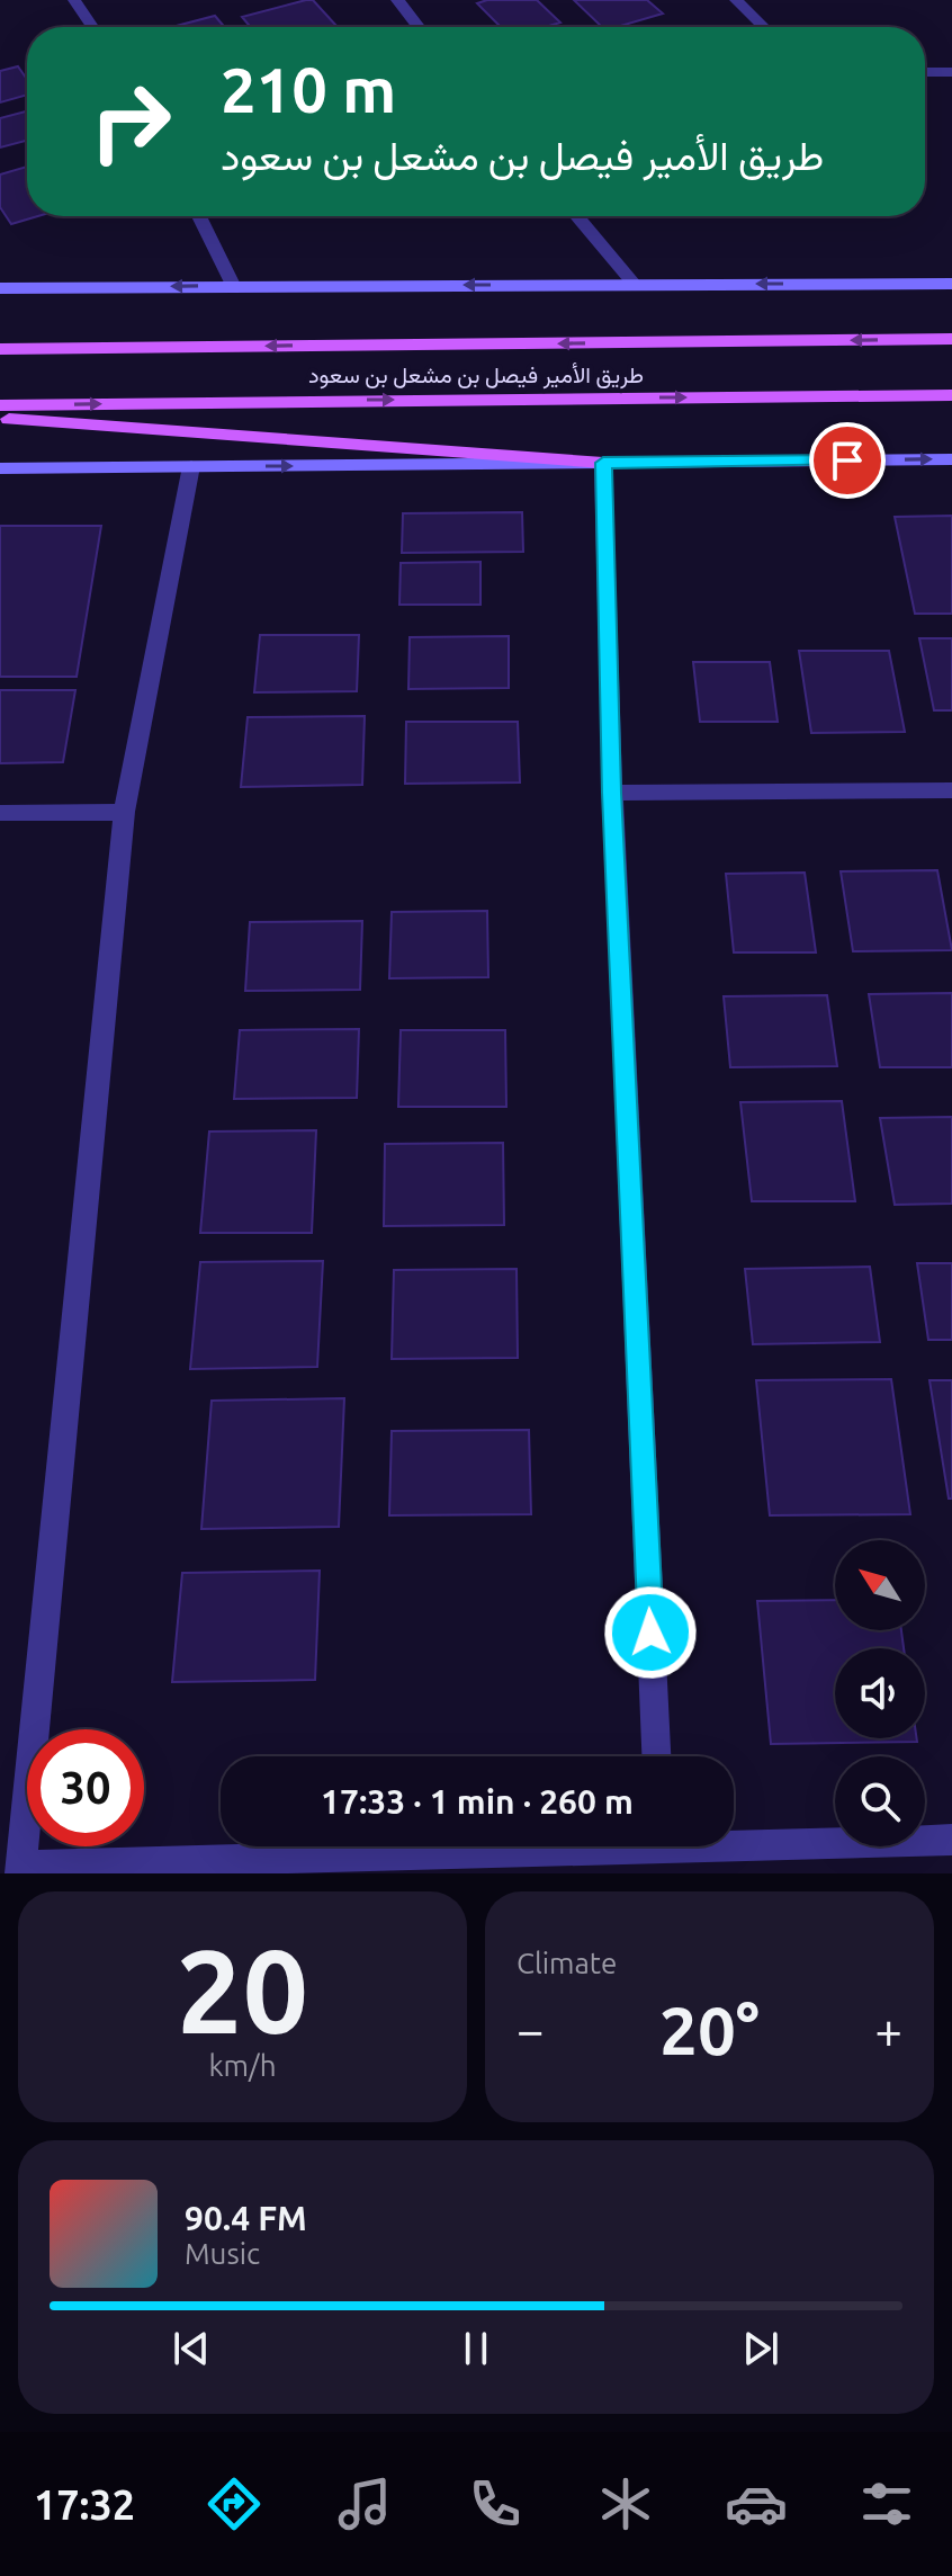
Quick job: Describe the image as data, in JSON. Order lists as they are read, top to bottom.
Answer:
{
  "streets": {
    "main road": ["طريق الأمير فيصل بن مشعل بن سعود"]
  },
  "north": "top left",
  "page": {
    "turn": ["210 m", "طريق الأمير فيصل بن مشعل بن سعود"],
    "limit": "30",
    "trip": "17:33 · 1 min · 260 m",
    "tile": [
      ["20", "km/h"],
      "Climate"
    ],
    "heat": ["−", "20°", "+"],
    "song": ["90.4 FM", "Music"],
    "tabs": "17:32"
  }
}
